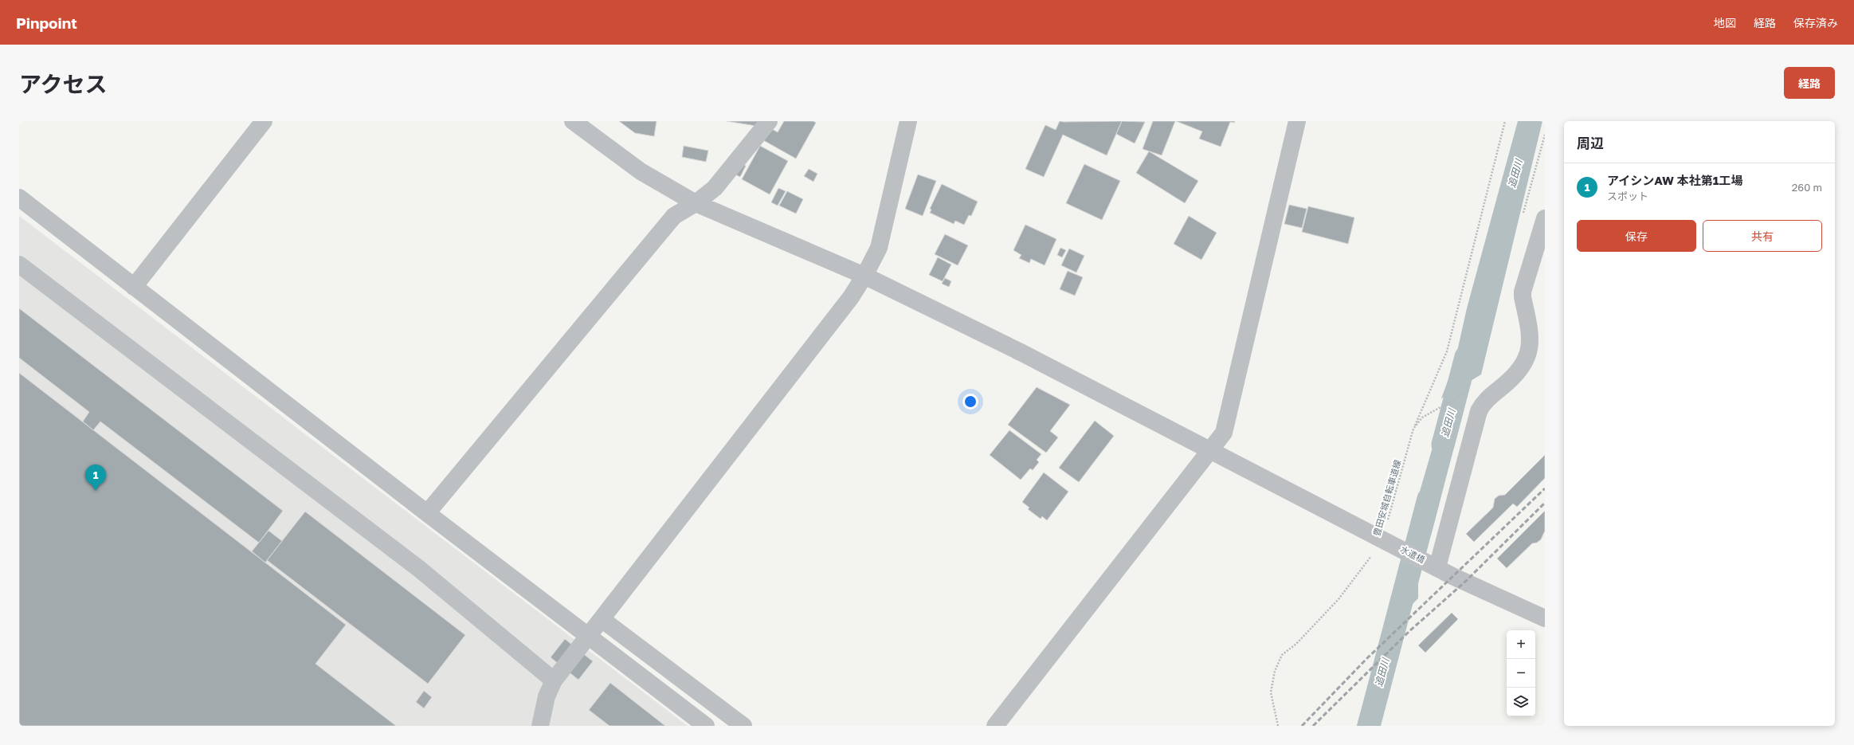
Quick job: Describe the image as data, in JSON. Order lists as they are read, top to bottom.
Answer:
{
  "streets": {
    "street": ["水遣橋"],
    "path": ["豊田安城自転車道線"]
  },
  "crossings": [
    ["豊田安城自転車道線", "水遣橋"]
  ],
  "water": ["追田川"],
  "page": {
    "header": "Pinpoint",
    "nav": ["地図", "経路", "保存済み"],
    "title": "アクセス",
    "buttons": [
      "経路",
      ["保存", "共有"]
    ],
    "heading": "周辺",
    "list": [
      {
        "mark": "1",
        "name": "アイシンAW 本社第1工場",
        "note": "スポット",
        "value": "260 m"
      }
    ],
    "pins": "1",
    "map_buttons": ["+", "−"]
  }
}
